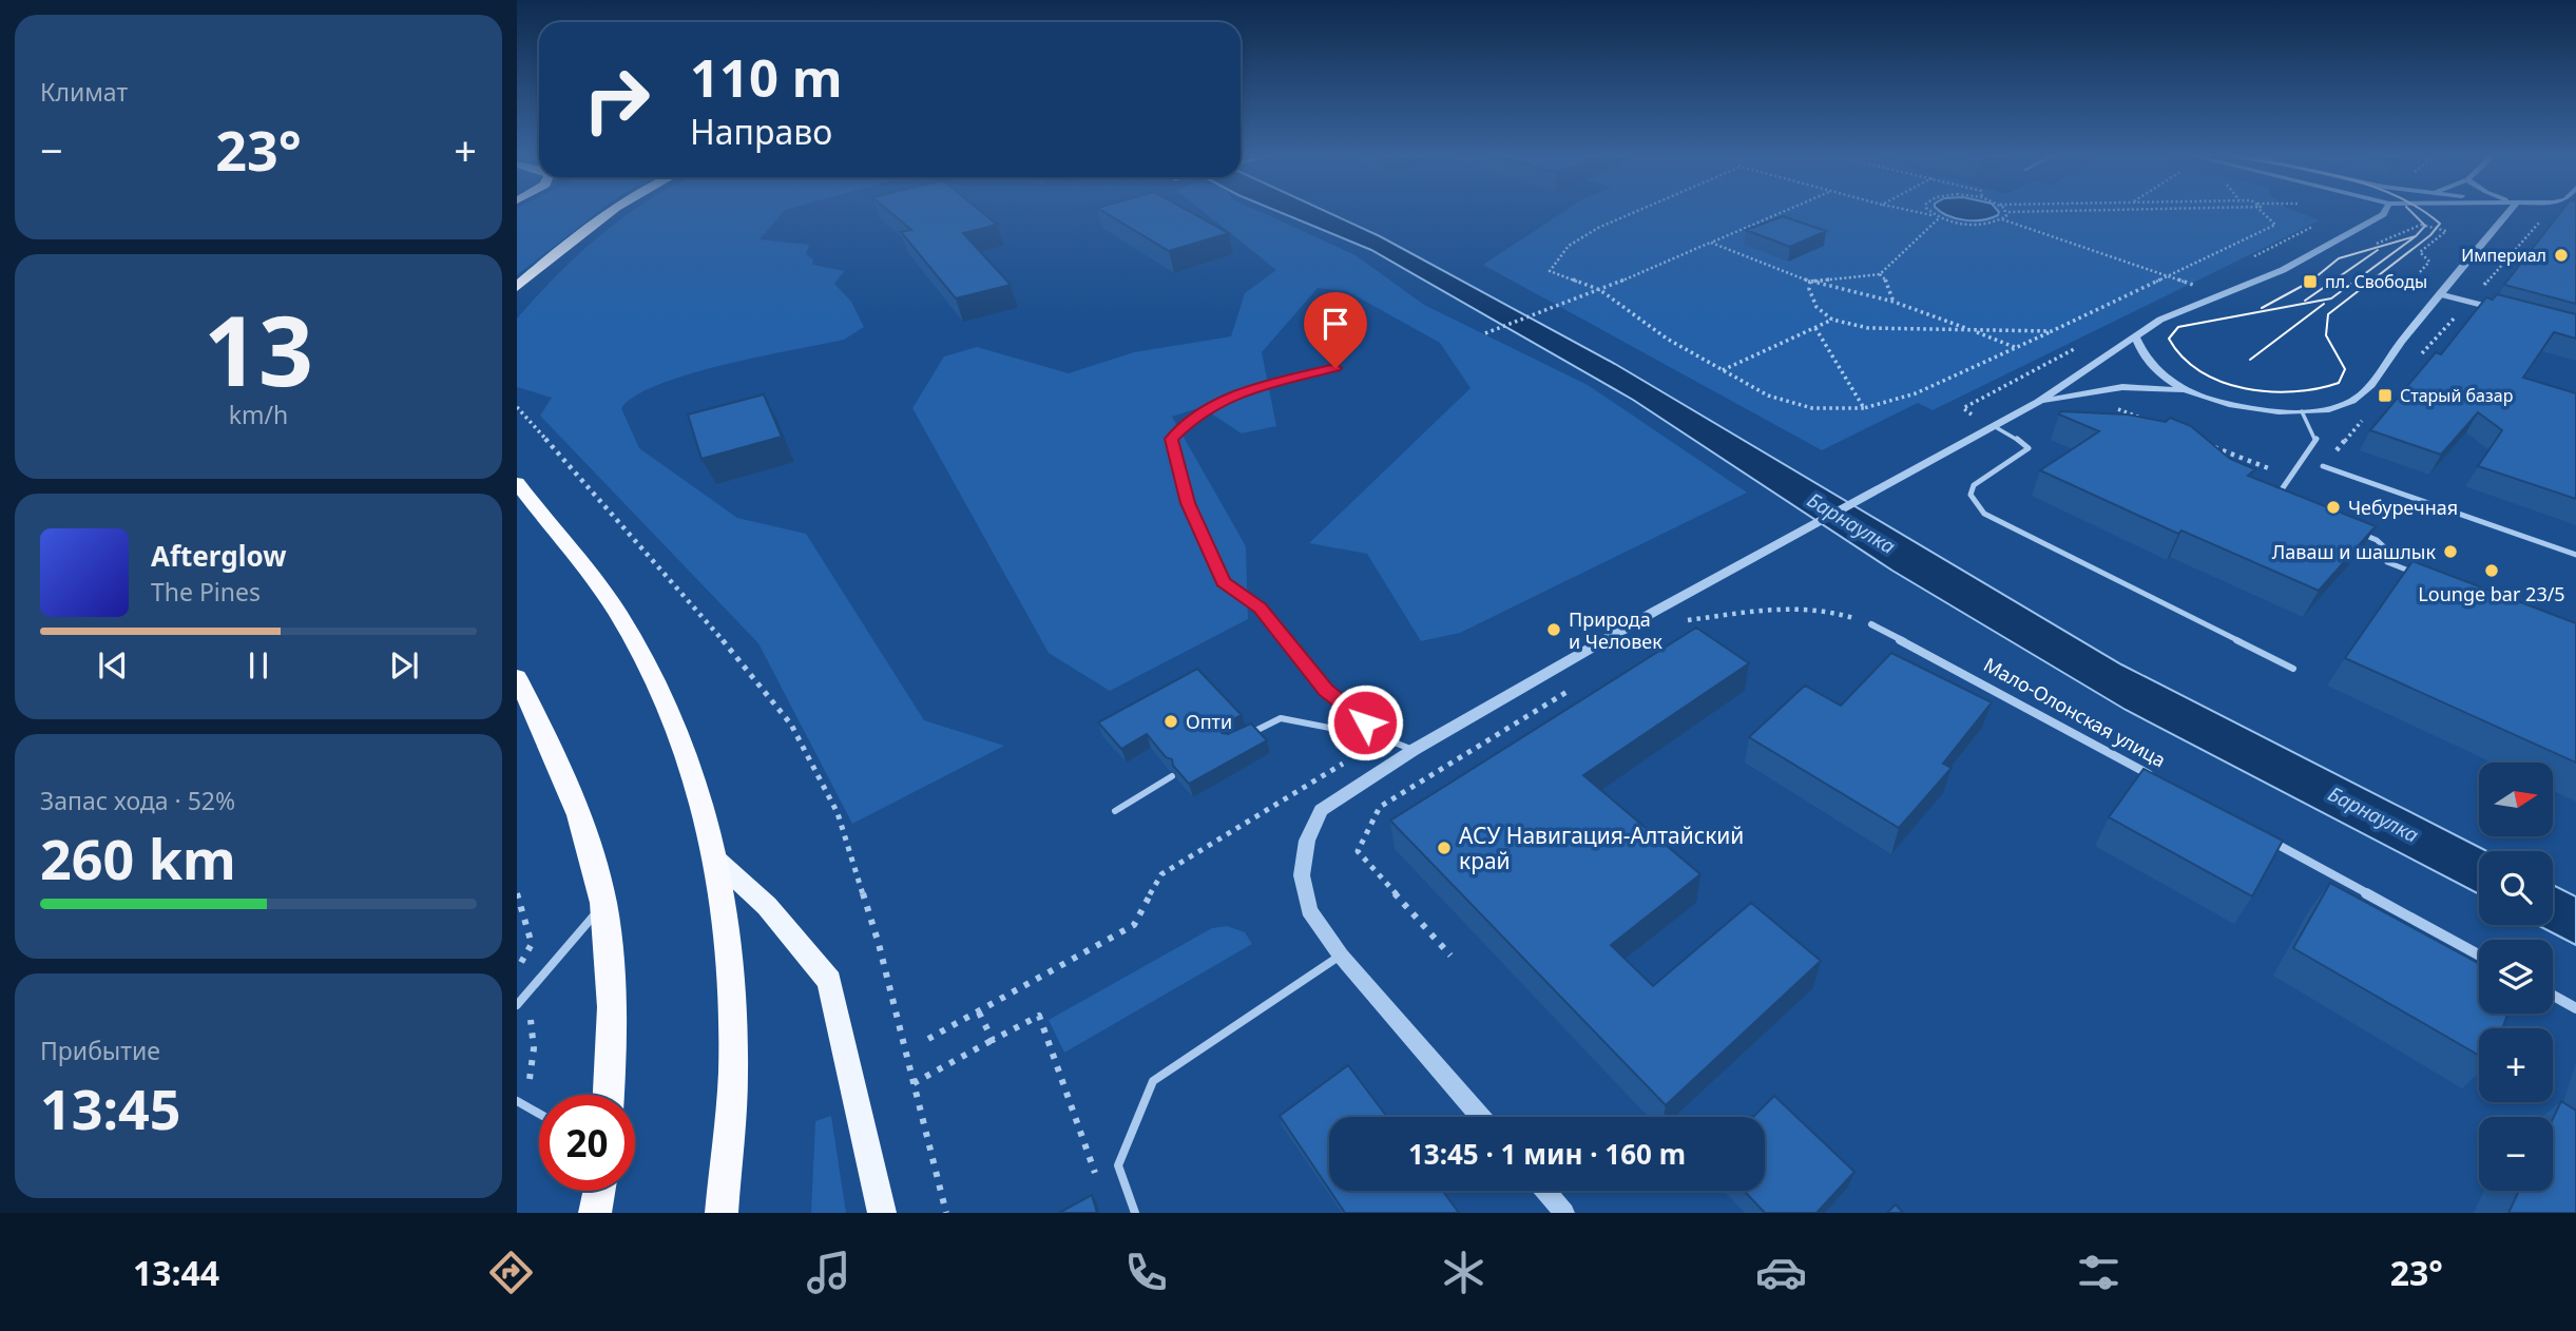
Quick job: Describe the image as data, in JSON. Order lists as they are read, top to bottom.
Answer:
{
  "streets": {
    "street": ["Мало-Олонская улица"]
  },
  "water": ["Барнаулка"],
  "places": {
    "other": [
      "Империал",
      "Чебуречная",
      "Лаваш и шашлык",
      "Lounge bar 23/5",
      "Природа и Человек",
      "Опти",
      "АСУ Навигация-Алтайский край"
    ],
    "transit": ["пл. Свободы", "Старый базар"]
  },
  "north": "right",
  "page": {
    "tile": [
      "Климат",
      ["13", "km/h"],
      ["Запас хода · 52%", "260 km"],
      ["Прибытие", "13:45"]
    ],
    "turn": ["110 m", "Направо"],
    "heat": ["−", "23°", "+"],
    "song": ["Afterglow", "The Pines"],
    "map_buttons": ["+", "−"],
    "limit": "20",
    "trip": "13:45 · 1 мин · 160 m",
    "tabs": ["13:44", "23°"]
  }
}
